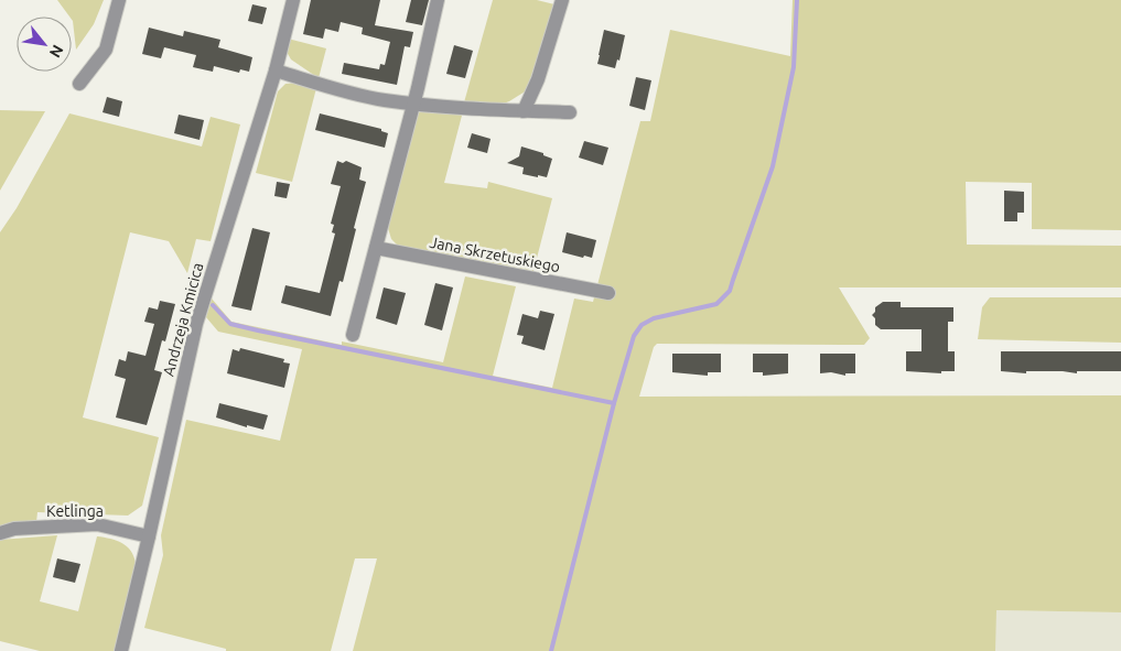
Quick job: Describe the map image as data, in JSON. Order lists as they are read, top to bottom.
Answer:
{
  "streets": {
    "street": ["Jana Skrzetuskiego", "Andrzeja Kmicica", "Ketlinga"]
  },
  "crossings": [
    ["Andrzeja Kmicica", "Ketlinga"]
  ],
  "north": "bottom right"
}
